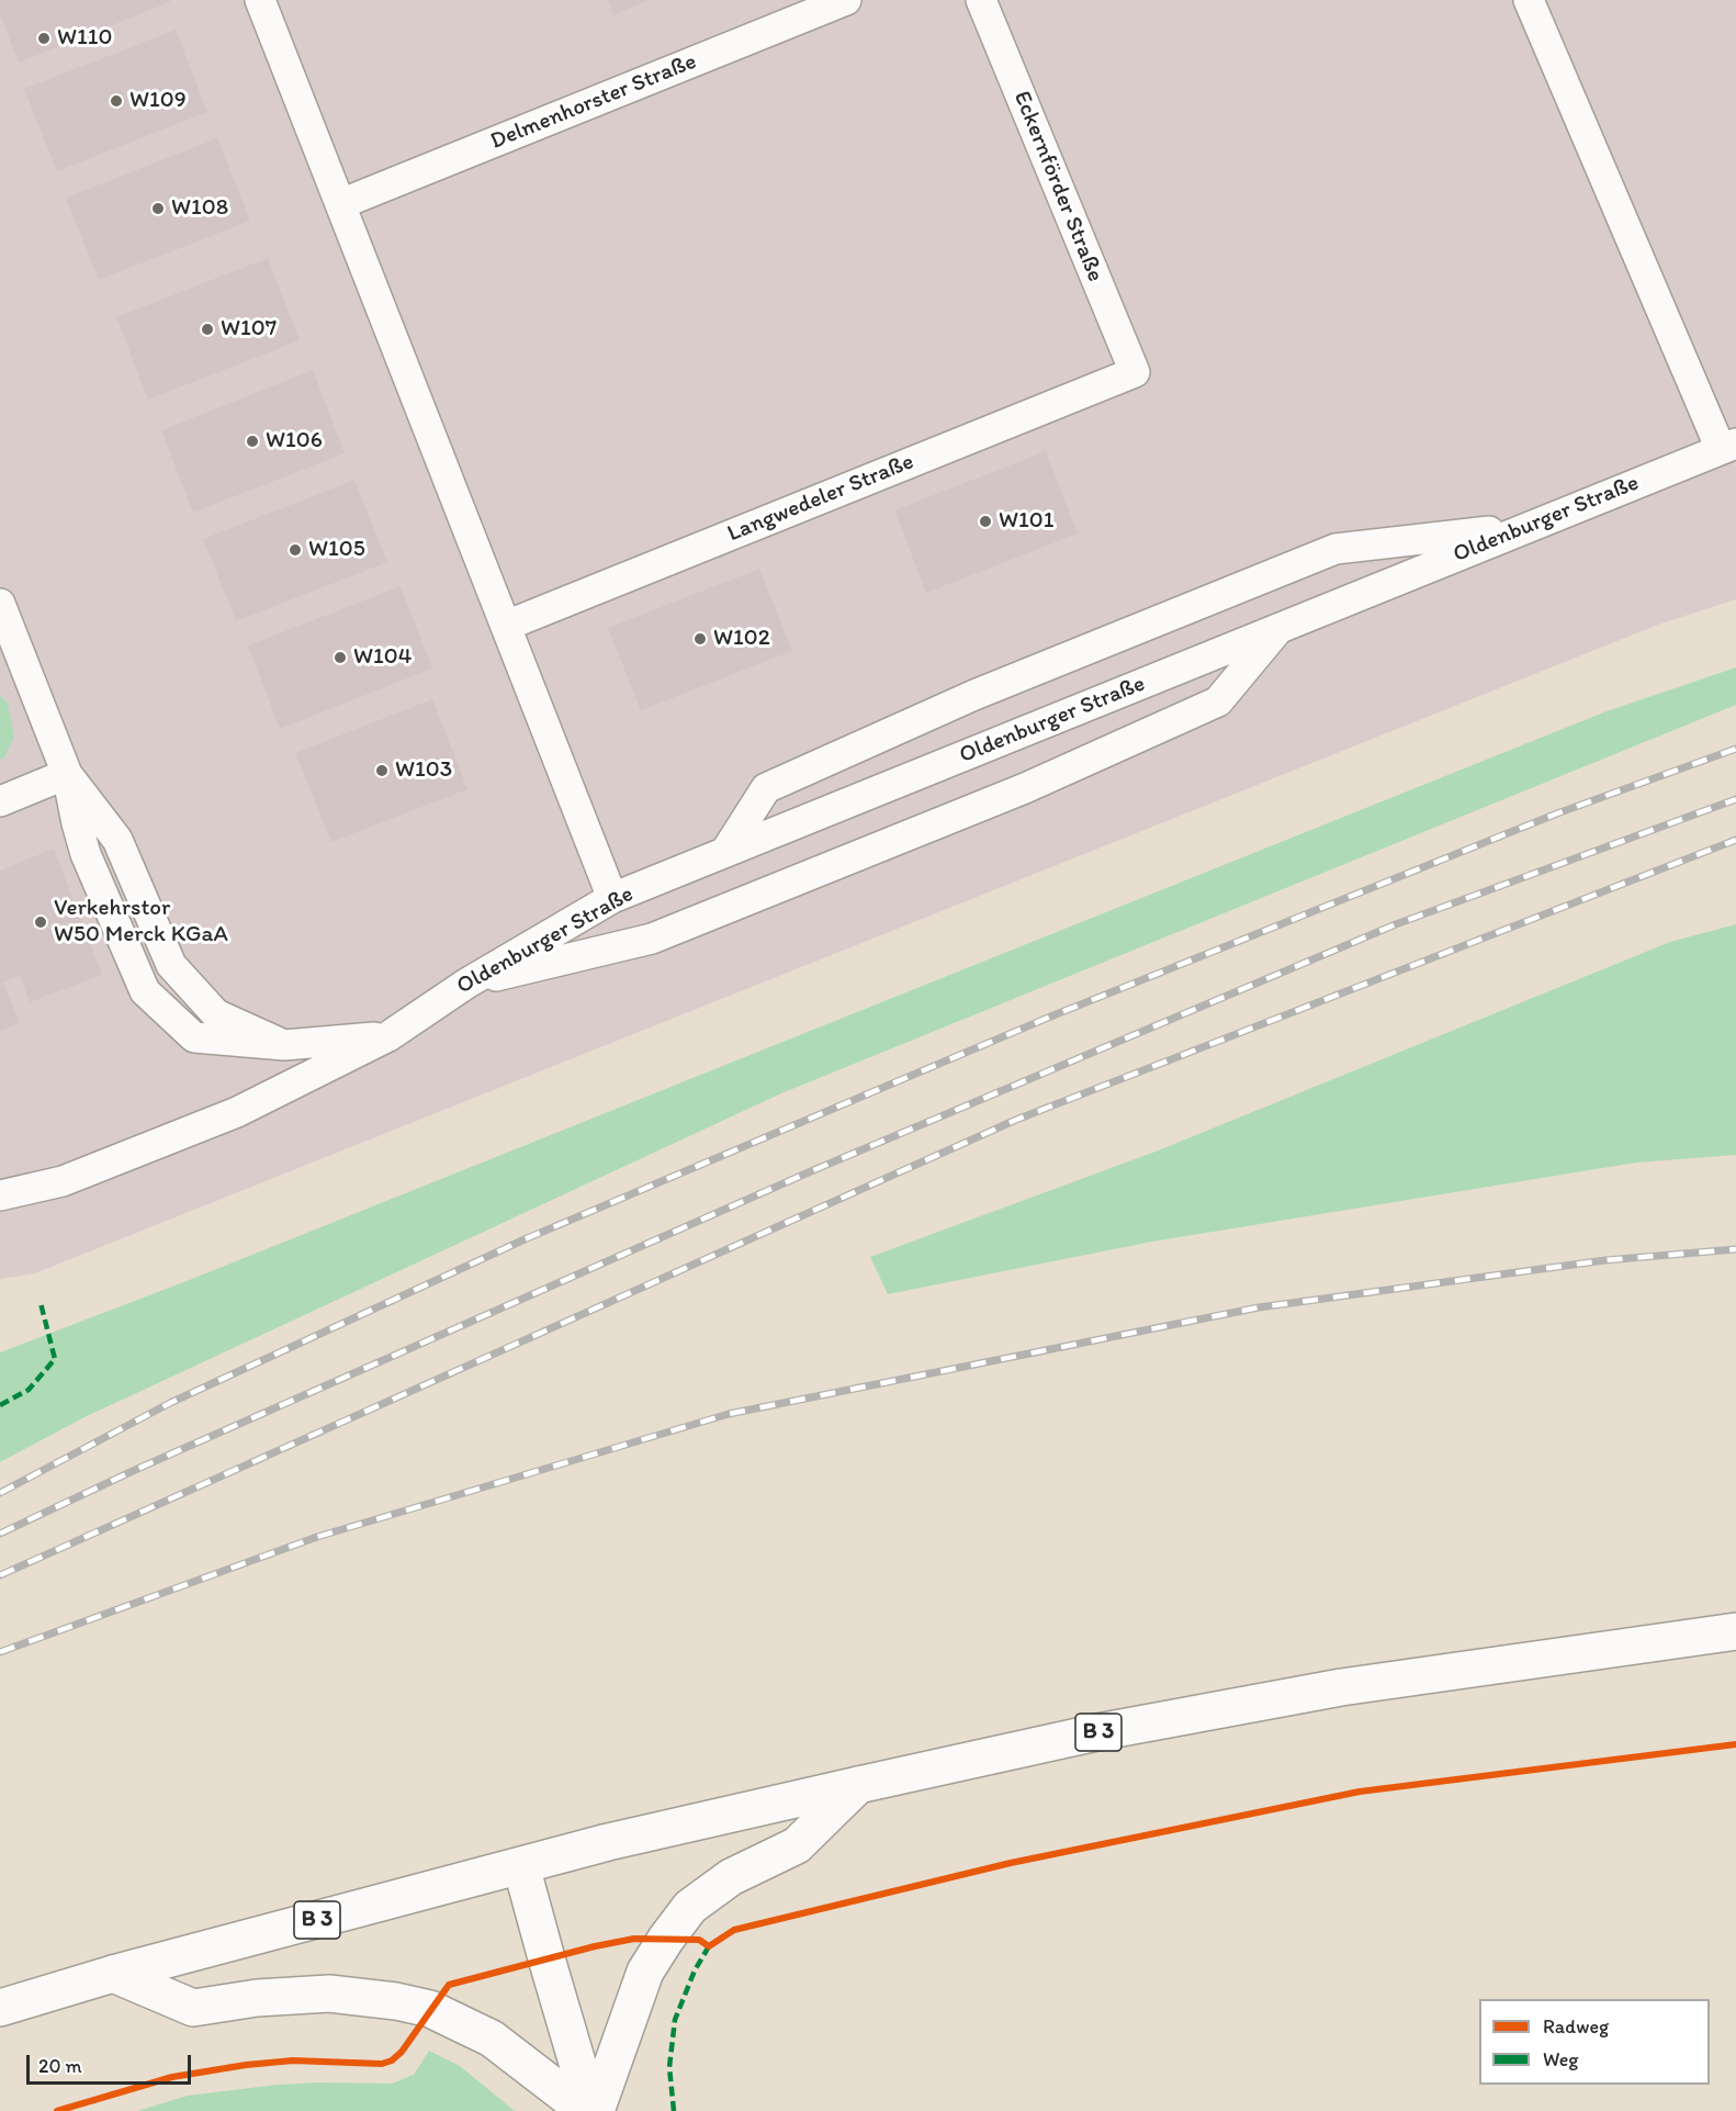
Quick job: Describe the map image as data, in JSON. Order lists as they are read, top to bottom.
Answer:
{
  "streets": {
    "main road": ["B 3"],
    "lane": [
      "Delmenhorster Straße",
      "Eckernförder Straße",
      "Langwedeler Straße",
      "Oldenburger Straße"
    ]
  },
  "crossings": [
    ["Eckernförder Straße", "Langwedeler Straße"]
  ],
  "places": [
    "W110",
    "W109",
    "W108",
    "W107",
    "W106",
    "W101",
    "W105",
    "W102",
    "W104",
    "W103",
    "Verkehrstor W50 Merck KGaA"
  ],
  "legend": ["Radweg", "Weg"],
  "scale_bar": "20 m"
}
